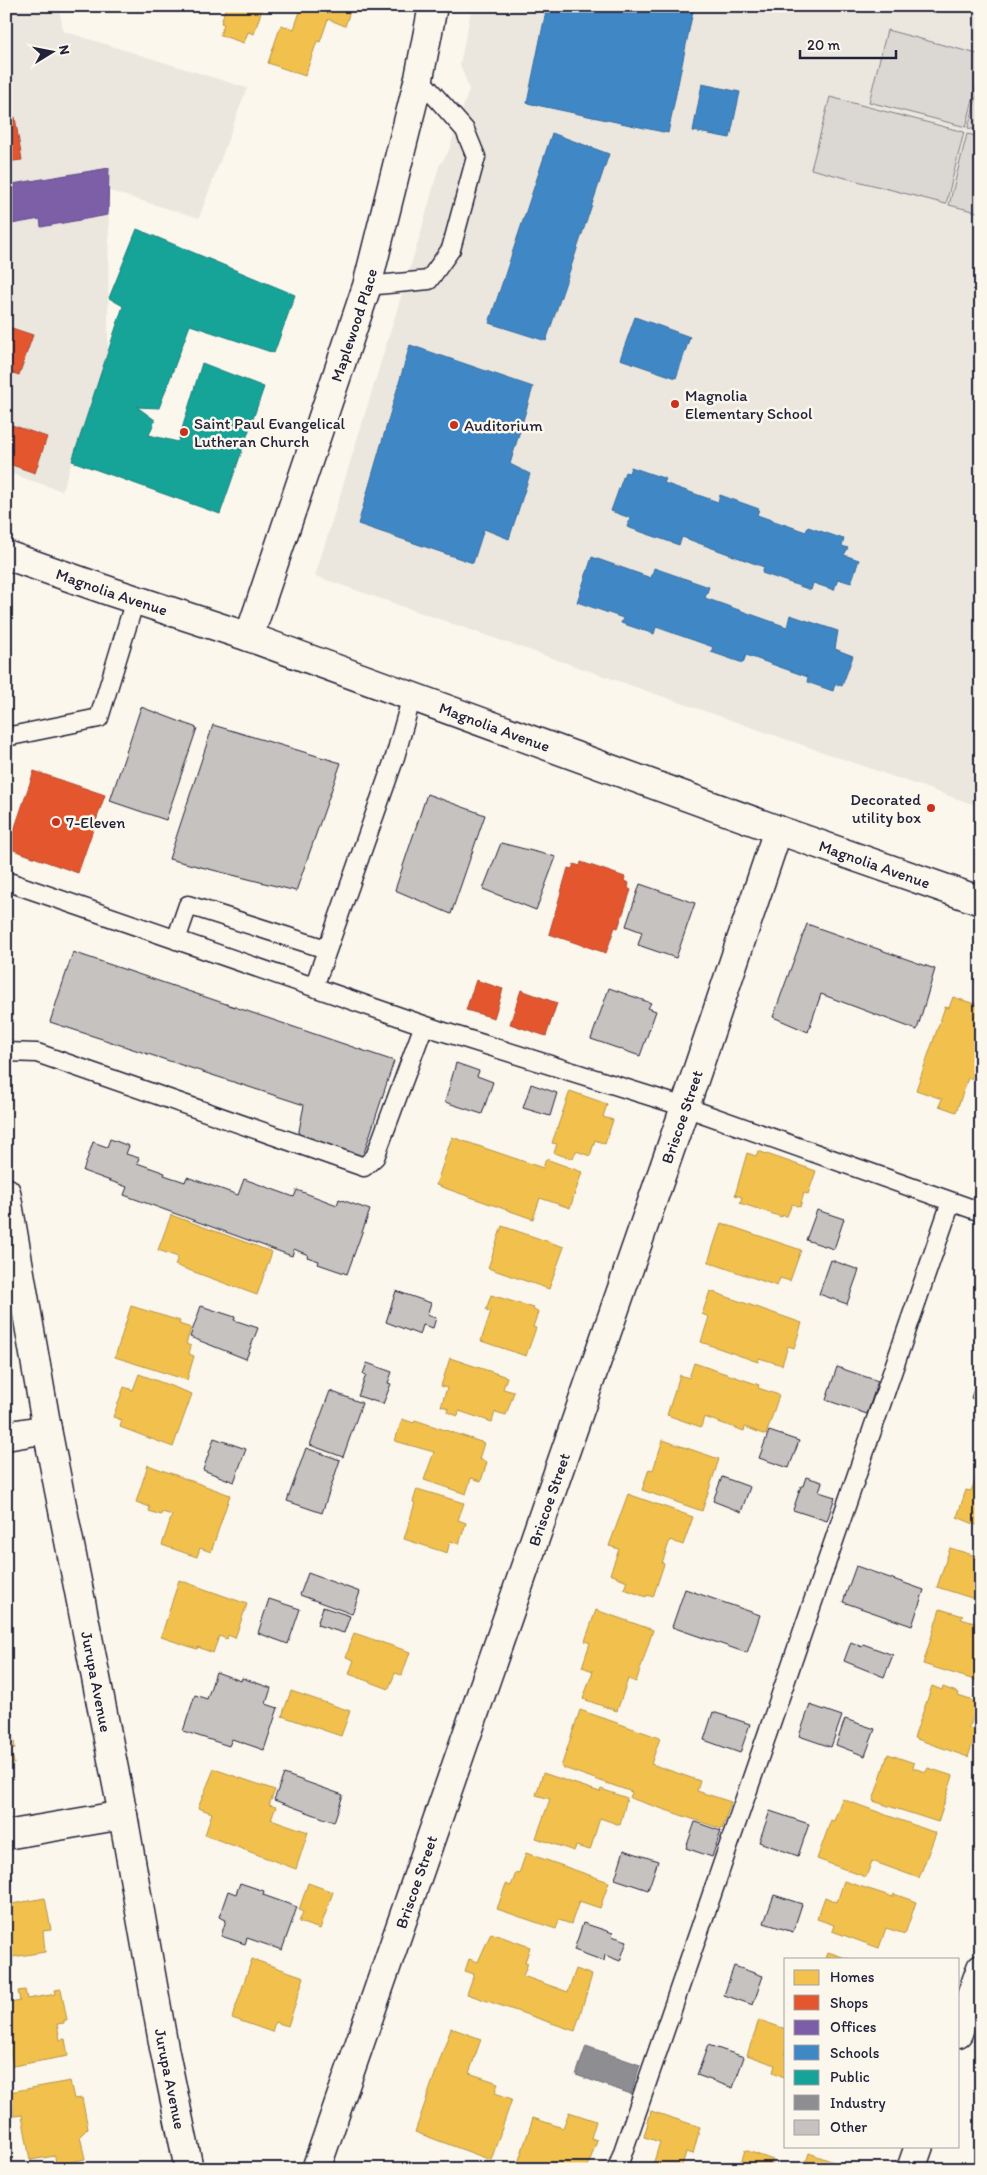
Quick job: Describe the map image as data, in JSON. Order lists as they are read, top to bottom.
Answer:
{
  "streets": {
    "street": [
      "Maplewood Place",
      "Magnolia Avenue",
      "Briscoe Street",
      "Jurupa Avenue"
    ]
  },
  "crossings": [
    ["Maplewood Place", "Magnolia Avenue"],
    ["Magnolia Avenue", "Briscoe Street"]
  ],
  "places": [
    "Magnolia Elementary School",
    "Auditorium",
    "Saint Paul Evangelical Lutheran Church",
    "Decorated utility box",
    "7-Eleven"
  ],
  "legend": [
    "Homes",
    "Shops",
    "Offices",
    "Schools",
    "Public",
    "Industry",
    "Other"
  ],
  "scale_bar": "20 m",
  "north": "right"
}
